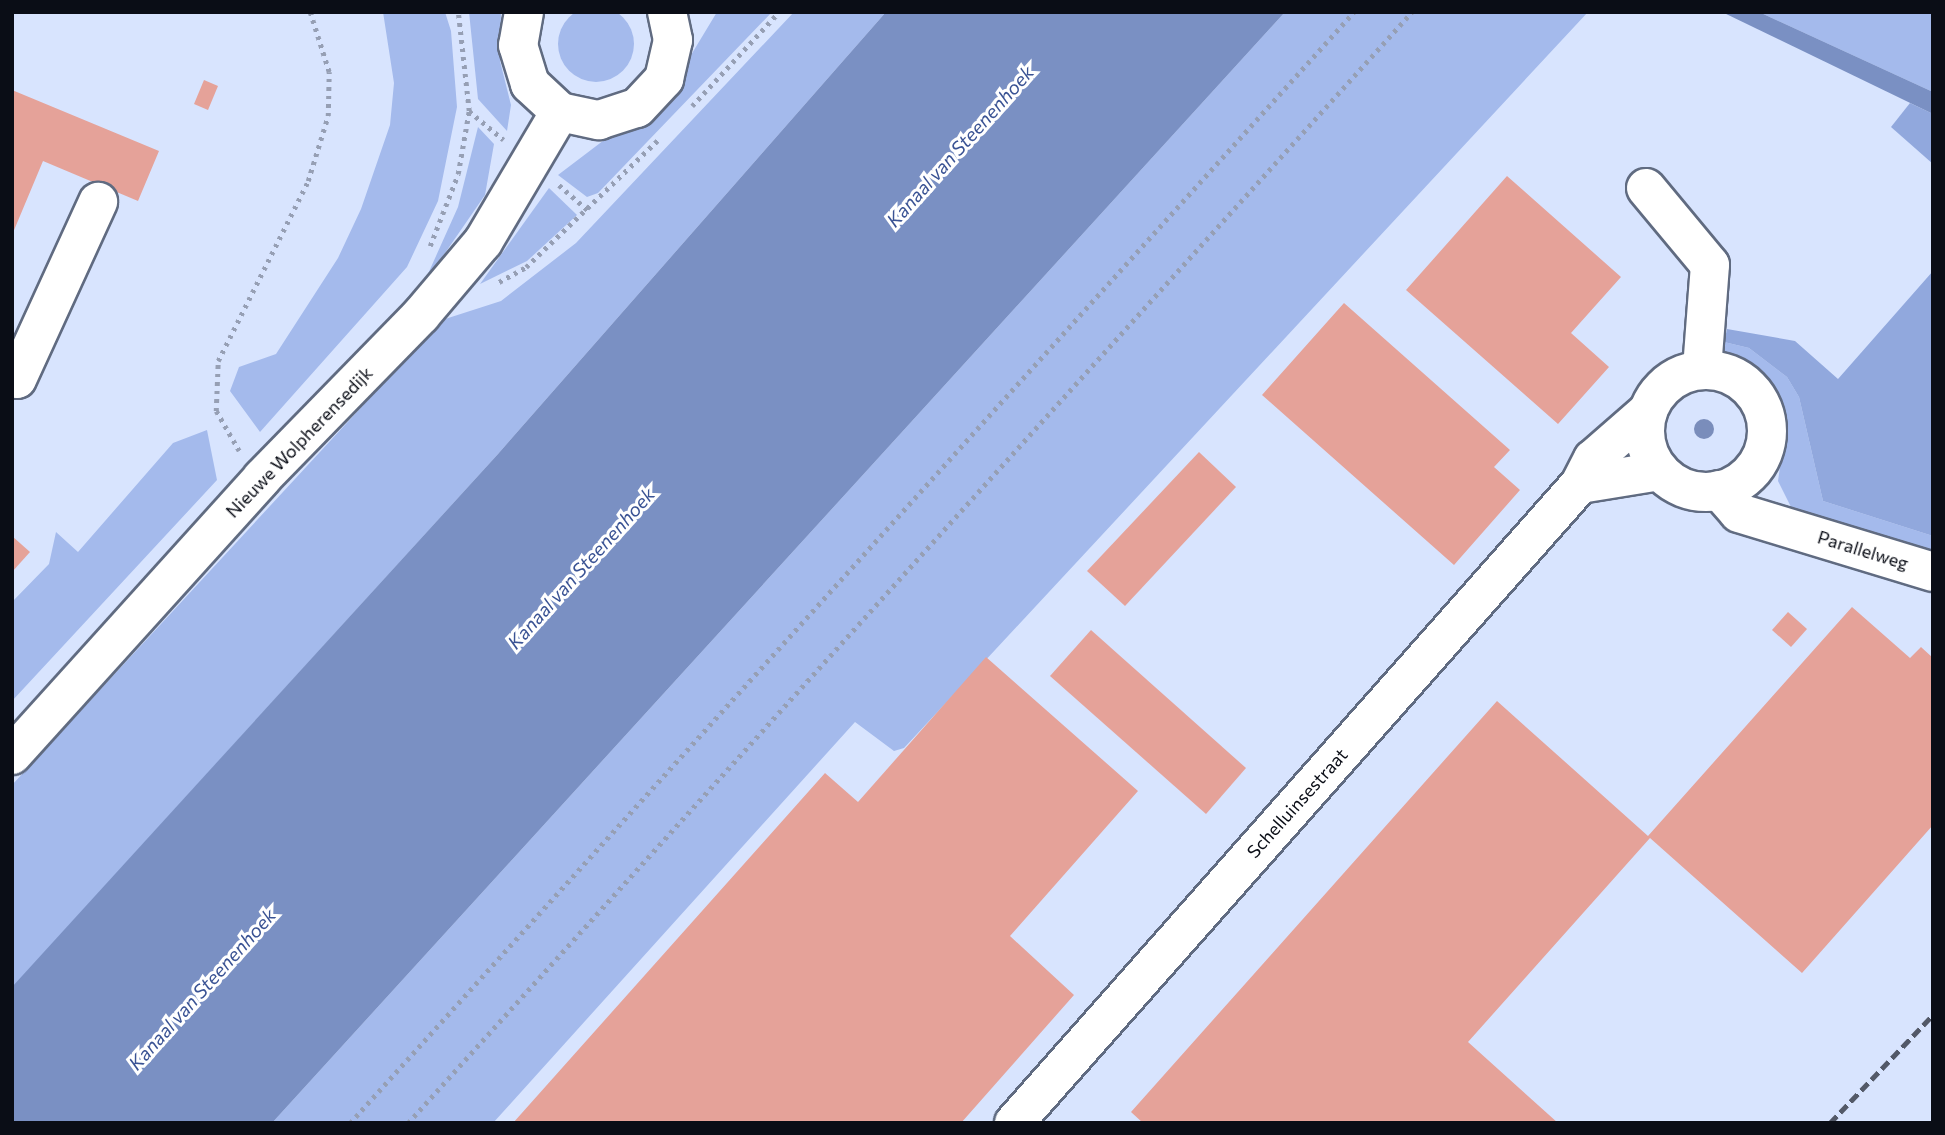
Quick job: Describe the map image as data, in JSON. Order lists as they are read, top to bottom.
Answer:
{
  "streets": {
    "street": ["Nieuwe Wolpherensedijk", "Parallelweg", "Schelluinsestraat"]
  },
  "crossings": [
    ["Parallelweg", "Schelluinsestraat"]
  ],
  "water": ["Kanaal van Steenenhoek"]
}
